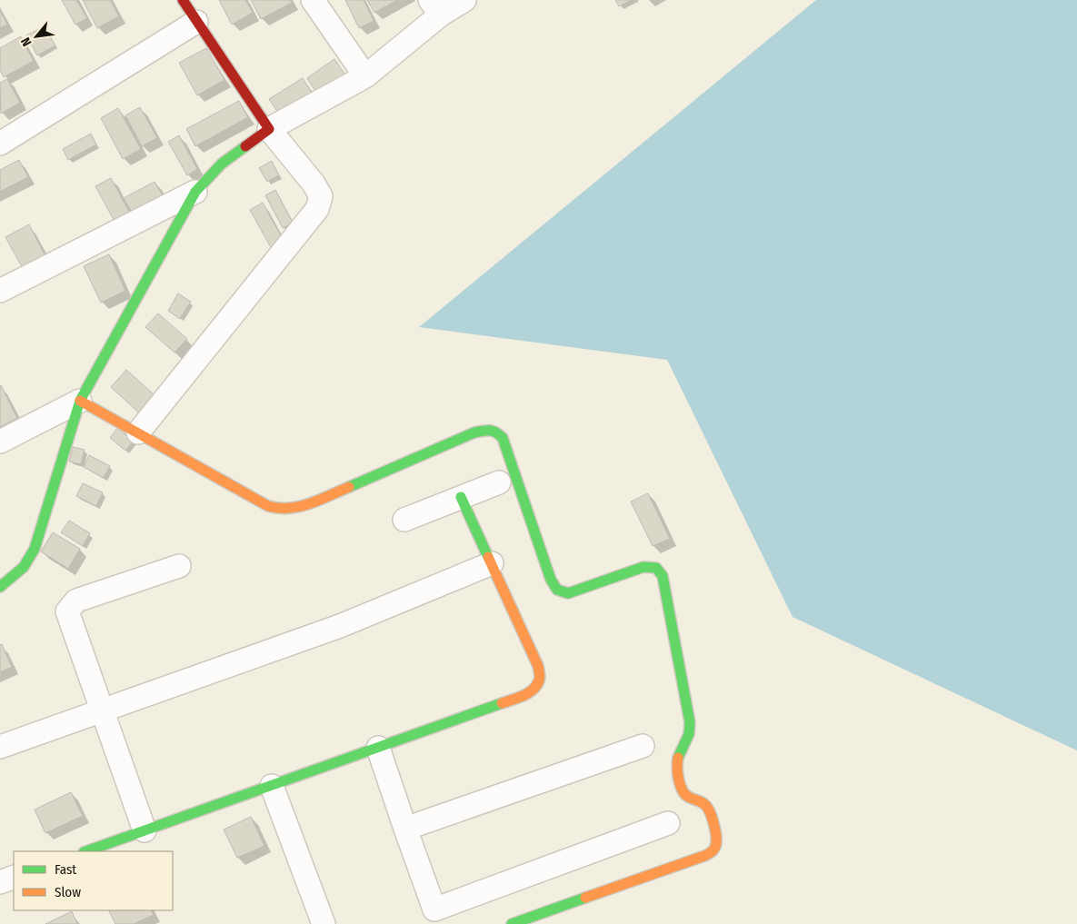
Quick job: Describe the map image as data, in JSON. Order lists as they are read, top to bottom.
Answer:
{
  "legend": ["Fast", "Slow"],
  "north": "bottom left"
}
